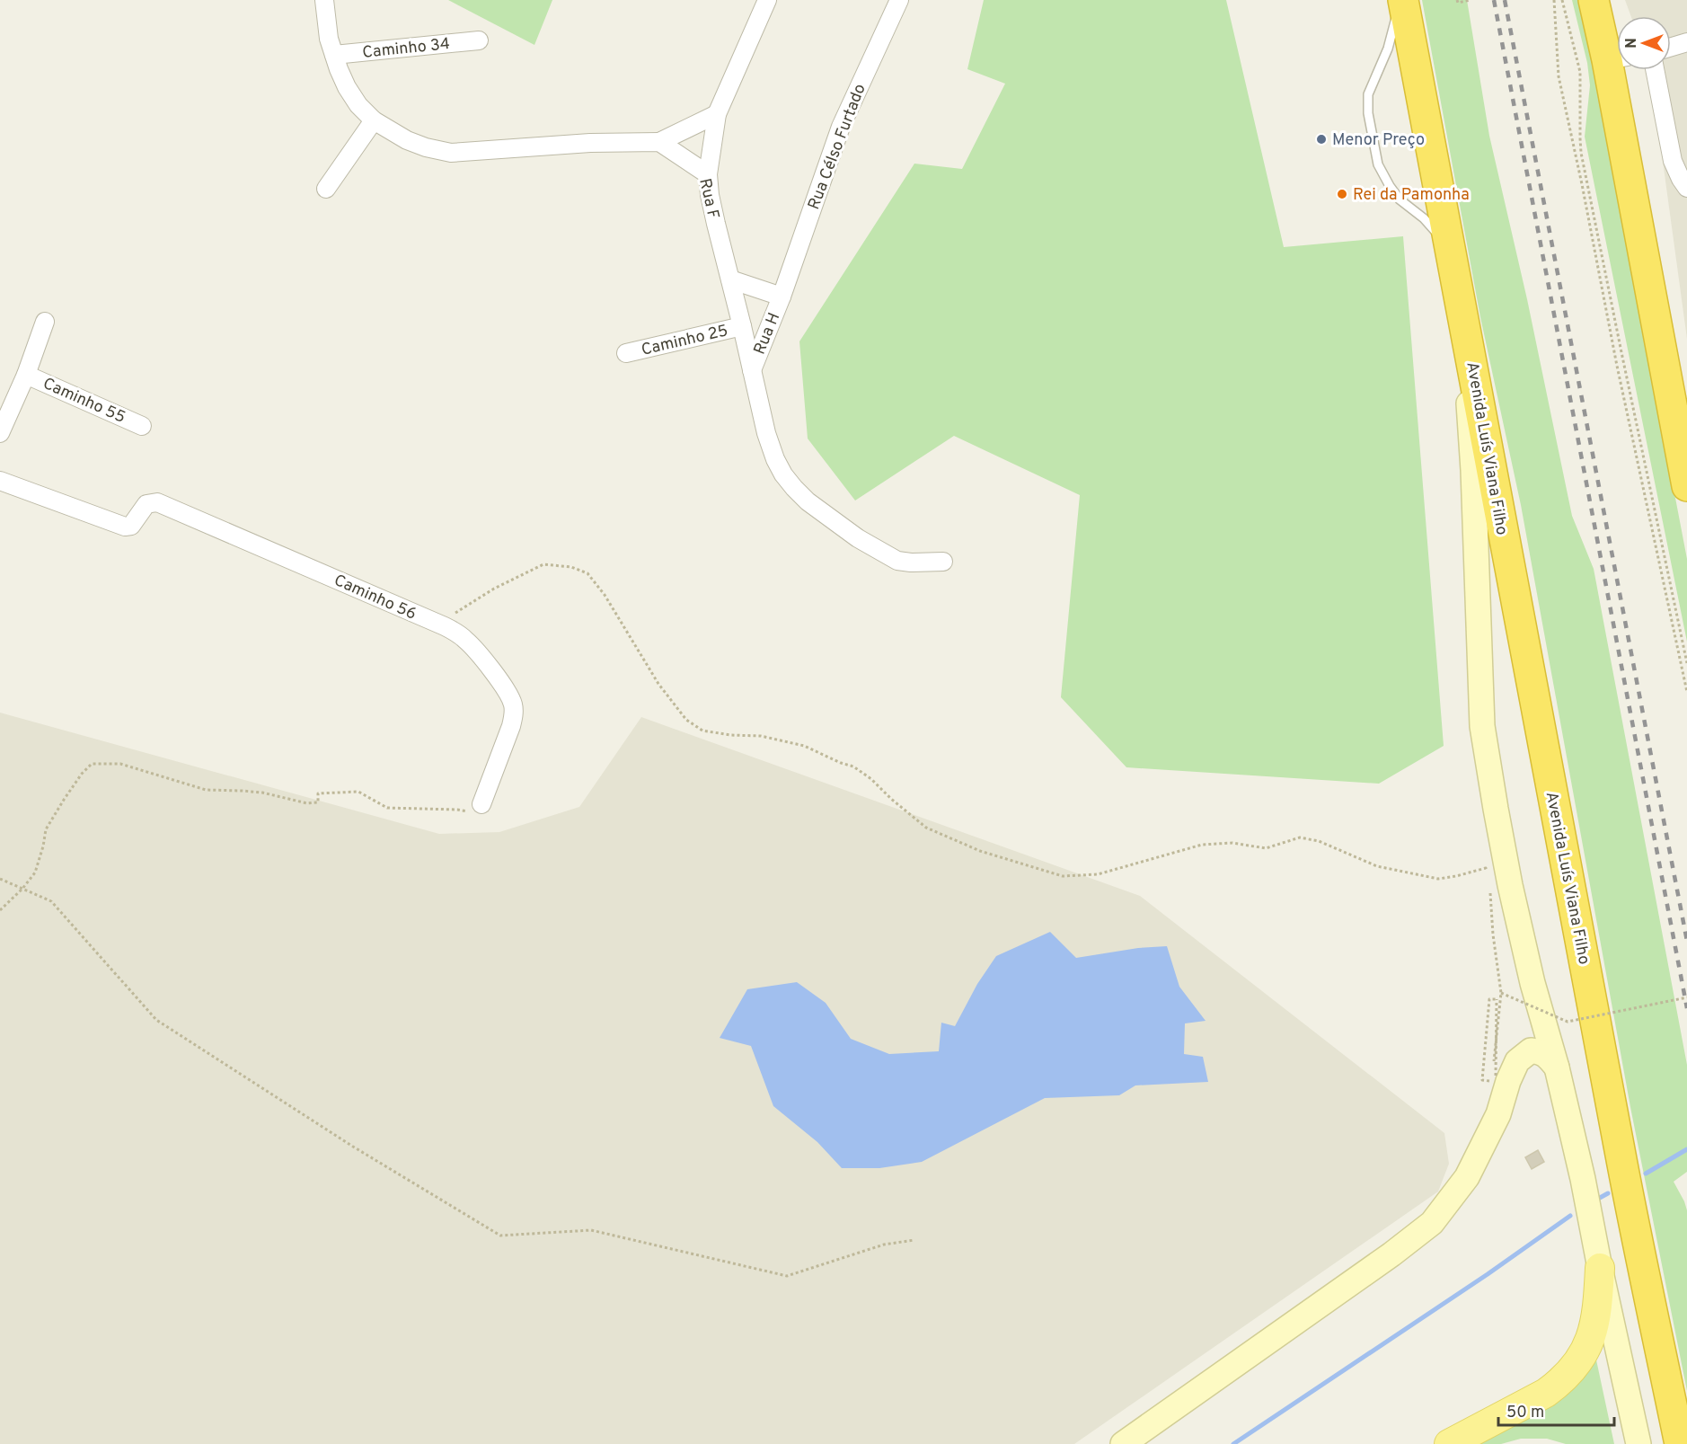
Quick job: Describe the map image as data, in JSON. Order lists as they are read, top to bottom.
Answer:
{
  "streets": {
    "highway": ["Avenida Luís Viana Filho"],
    "street": [
      "Caminho 34",
      "Rua Célso Furtado",
      "Rua F",
      "Rua H",
      "Caminho 25",
      "Caminho 55",
      "Caminho 56"
    ]
  },
  "crossings": [
    ["Rua Célso Furtado", "Rua H"],
    ["Rua F", "Rua H"],
    ["Rua F", "Caminho 25"]
  ],
  "places": ["Menor Preço", "Rei da Pamonha"],
  "scale_bar": "50 m",
  "north": "left"
}
